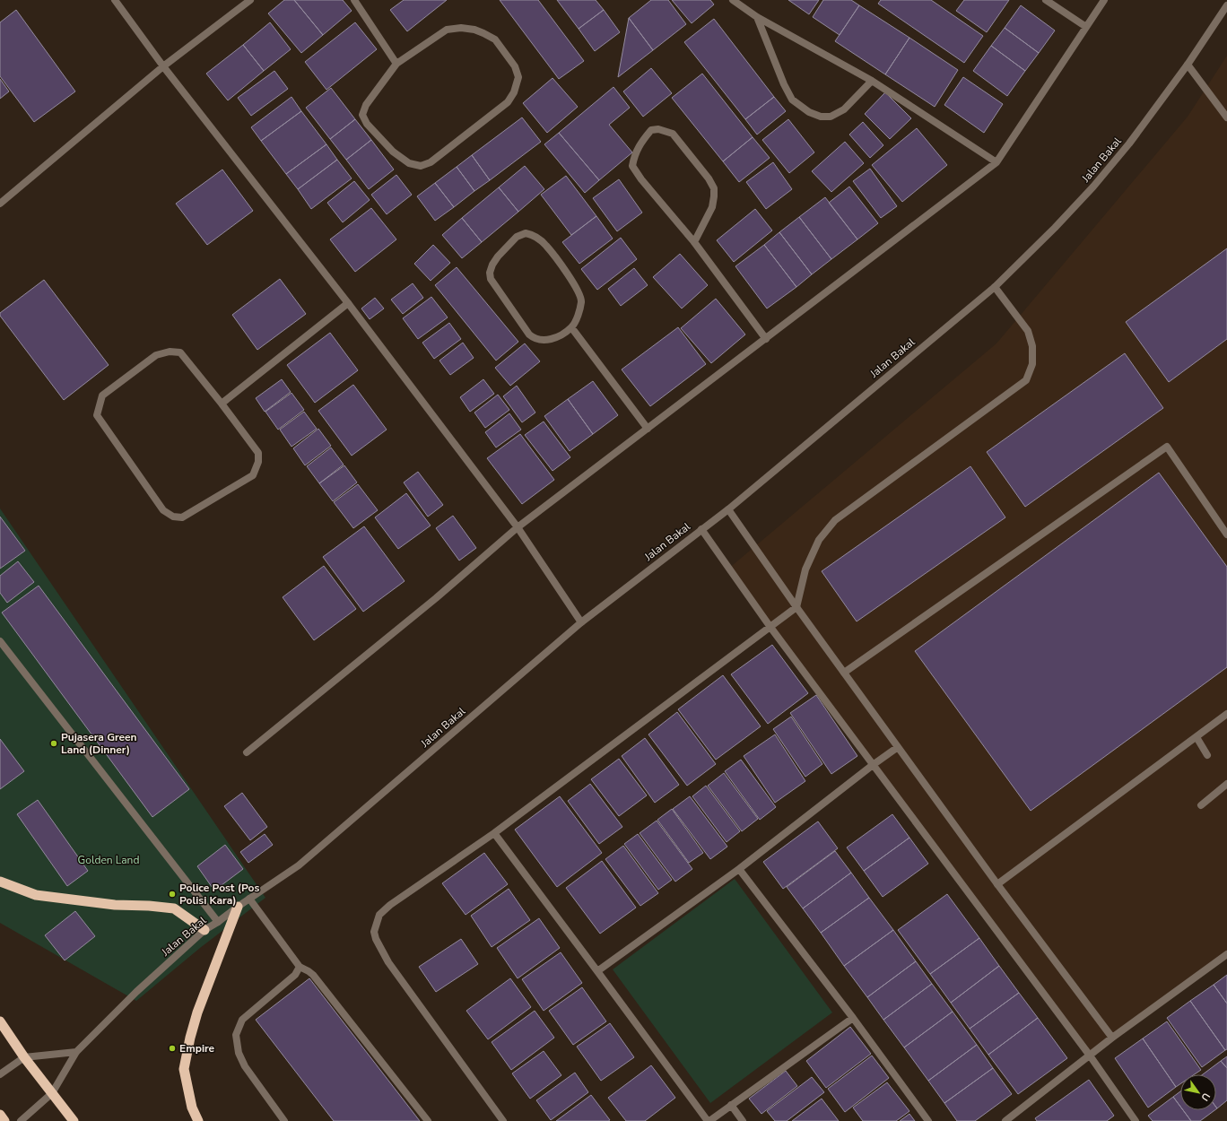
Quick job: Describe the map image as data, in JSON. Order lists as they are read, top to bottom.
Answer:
{
  "streets": {
    "street": ["Jalan Bakal"]
  },
  "parks": ["Golden Land"],
  "places": ["Pujasera Green Land (Dinner)", "Police Post (Pos Polisi Kara)", "Empire"],
  "north": "bottom right"
}
